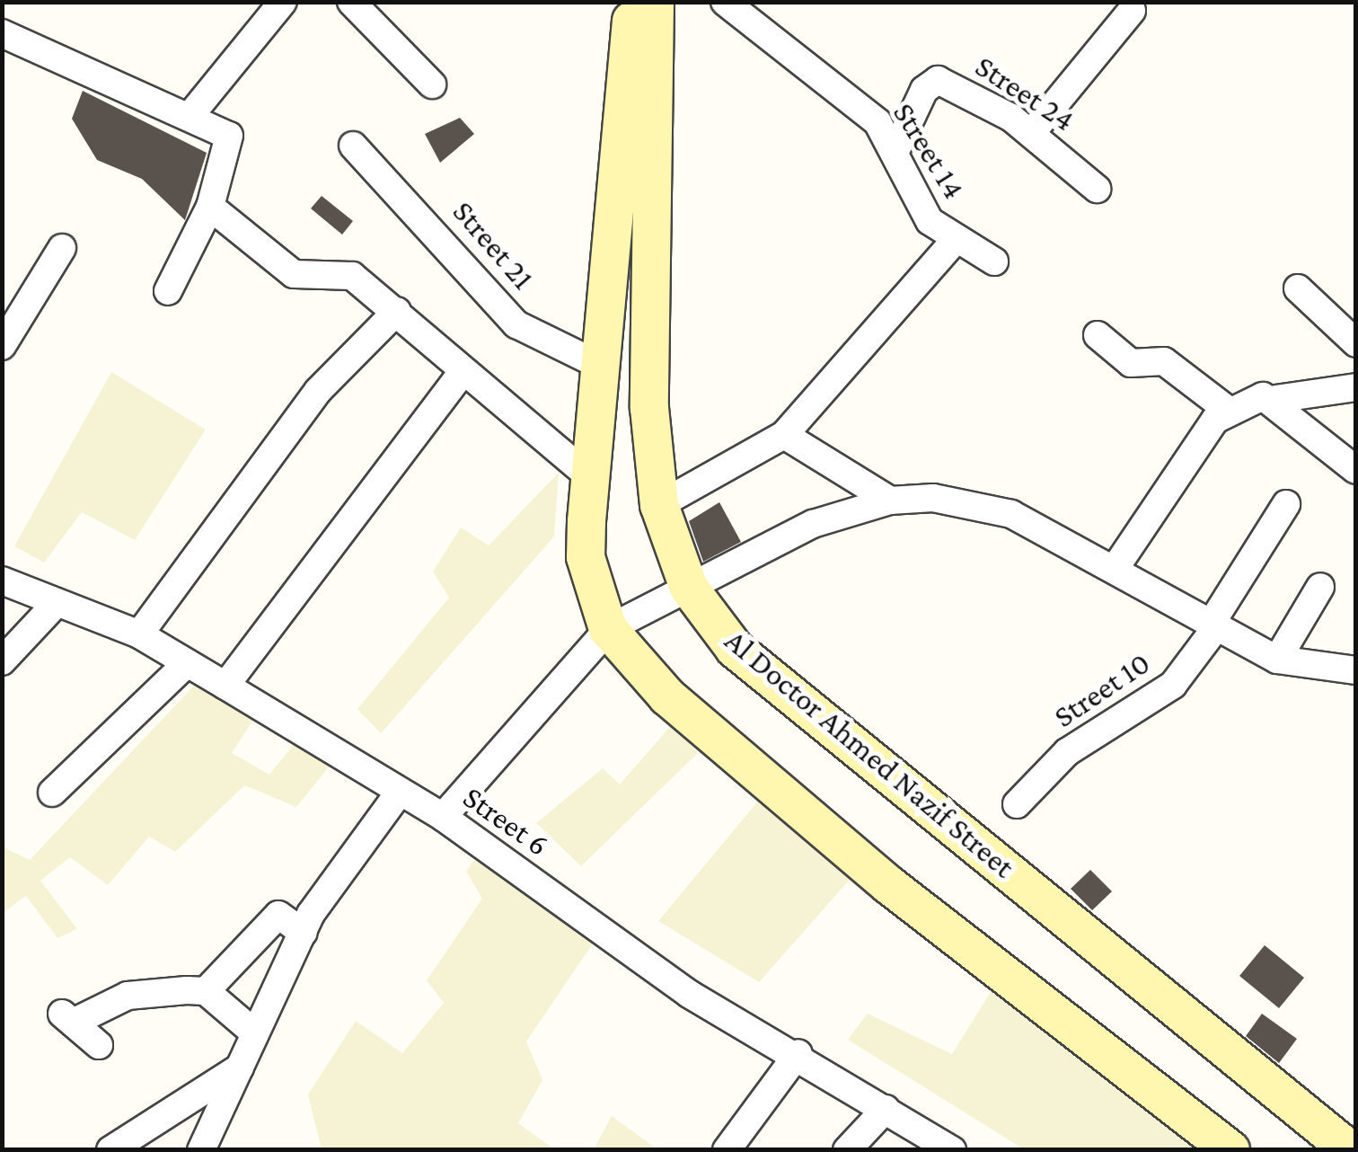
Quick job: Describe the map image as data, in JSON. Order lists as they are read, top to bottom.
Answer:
{
  "streets": {
    "main road": ["Al Doctor Ahmed Nazif Street"],
    "street": [
      "Street 24",
      "Street 14",
      "Street 21",
      "Street 10",
      "Street 6"
    ]
  },
  "crossings": [
    ["Street 24", "Street 14"]
  ]
}
